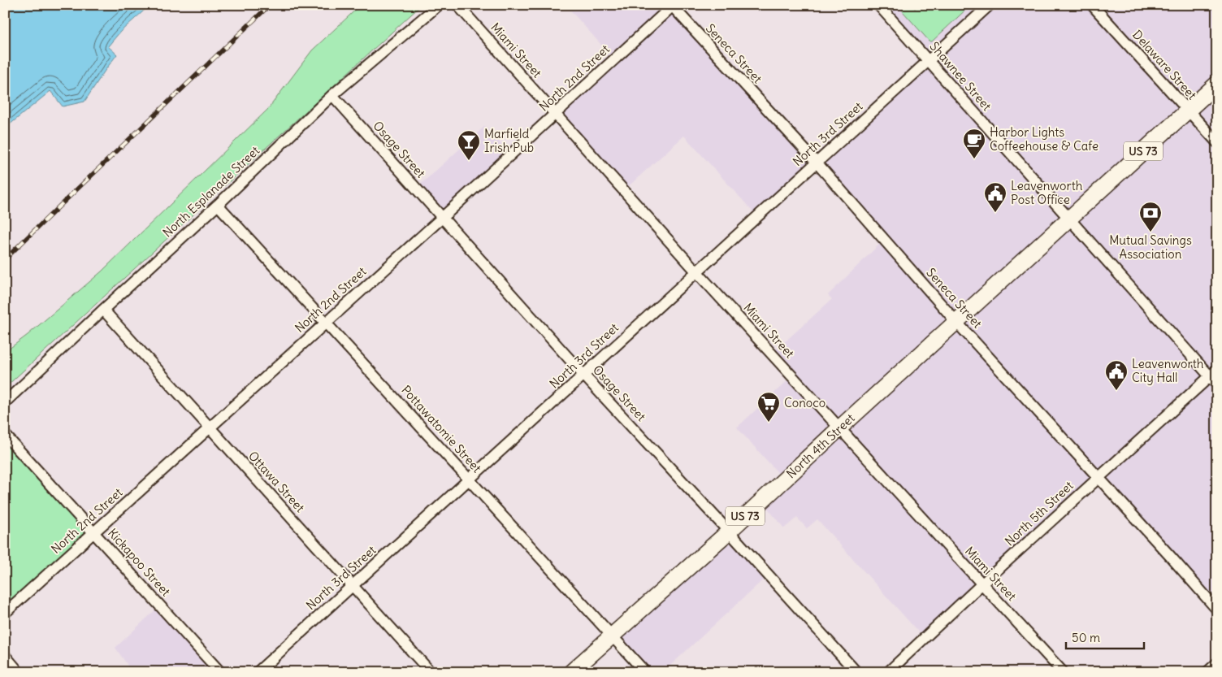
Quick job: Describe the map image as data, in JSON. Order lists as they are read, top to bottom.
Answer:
{
  "streets": {
    "highway": ["US 73", "North 4th Street"],
    "street": [
      "Miami Street",
      "Seneca Street",
      "Delaware Street",
      "Shawnee Street",
      "North 2nd Street",
      "North 3rd Street",
      "Osage Street",
      "North Esplanade Street",
      "Pottawatomie Street",
      "Ottawa Street",
      "North 5th Street",
      "Kickapoo Street"
    ]
  },
  "crossings": [
    ["Miami Street", "North 2nd Street"],
    ["Miami Street", "North 3rd Street"],
    ["Miami Street", "North 4th Street"],
    ["Miami Street", "North 5th Street"],
    ["Seneca Street", "North 2nd Street"],
    ["Seneca Street", "North 3rd Street"],
    ["Seneca Street", "North 4th Street"],
    ["Seneca Street", "North 5th Street"],
    ["Delaware Street", "US 73"],
    ["Shawnee Street", "North 3rd Street"],
    ["Shawnee Street", "US 73"],
    ["Shawnee Street", "North 4th Street"],
    ["Shawnee Street", "North 5th Street"],
    ["North 2nd Street", "Osage Street"],
    ["North 2nd Street", "Pottawatomie Street"],
    ["North 2nd Street", "Ottawa Street"],
    ["North 2nd Street", "Kickapoo Street"],
    ["North 3rd Street", "Osage Street"],
    ["North 3rd Street", "Pottawatomie Street"],
    ["North 3rd Street", "Ottawa Street"],
    ["Osage Street", "North Esplanade Street"],
    ["Osage Street", "North 4th Street"],
    ["US 73", "North 4th Street"],
    ["North Esplanade Street", "Pottawatomie Street"],
    ["North Esplanade Street", "Ottawa Street"],
    ["Pottawatomie Street", "North 4th Street"]
  ],
  "places": {
    "cafe": ["Harbor Lights Coffeehouse & Cafe"],
    "bar": ["Marfield Irish Pub"],
    "public building": ["Leavenworth Post Office", "Leavenworth City Hall"],
    "bank": ["Mutual Savings Association"],
    "supermarket": ["Conoco"]
  },
  "scale_bar": "50 m"
}
